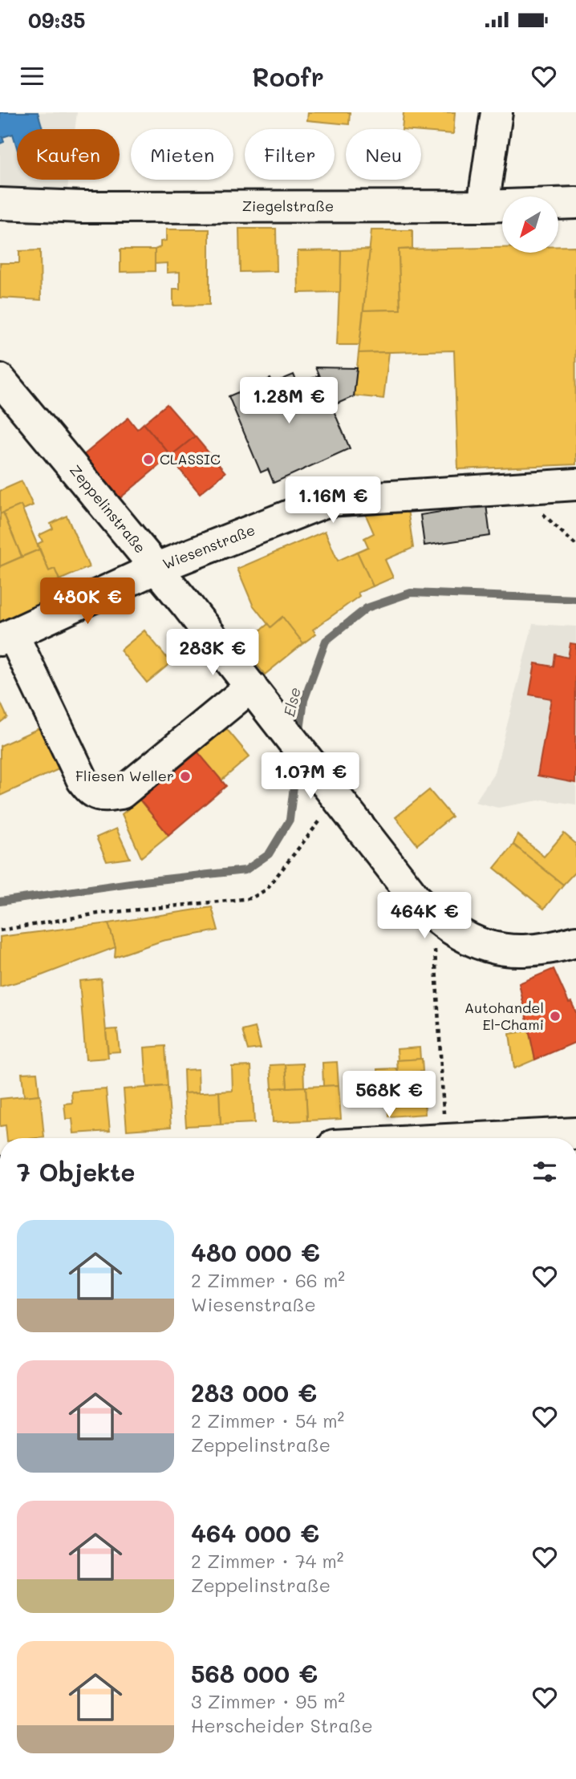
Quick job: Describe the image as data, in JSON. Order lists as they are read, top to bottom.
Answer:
{
  "streets": {
    "street": ["Ziegelstraße", "Zeppelinstraße", "Wiesenstraße"]
  },
  "crossings": [
    ["Zeppelinstraße", "Wiesenstraße"]
  ],
  "water": ["Else"],
  "places": ["CLASSIC", "Fliesen Weller", "Autohandel El-Chami"],
  "north": "bottom left",
  "page": {
    "status": "09:35",
    "header": "Roofr",
    "chip": [
      "Kaufen",
      "Mieten",
      "Filter",
      "Neu"
    ],
    "price": [
      "1.28M €",
      "1.16M €",
      "480K €",
      "283K €",
      "1.07M €",
      "464K €",
      "568K €"
    ],
    "heading": "7 Objekte",
    "list": [
      {
        "name": "480 000 €",
        "note": "2 Zimmer · 66 m² · Wiesenstraße"
      },
      {
        "name": "283 000 €",
        "note": "2 Zimmer · 54 m² · Zeppelinstraße"
      },
      {
        "name": "464 000 €",
        "note": "2 Zimmer · 74 m² · Zeppelinstraße"
      },
      {
        "name": "568 000 €",
        "note": "3 Zimmer · 95 m² · Herscheider Straße"
      }
    ]
  }
}
